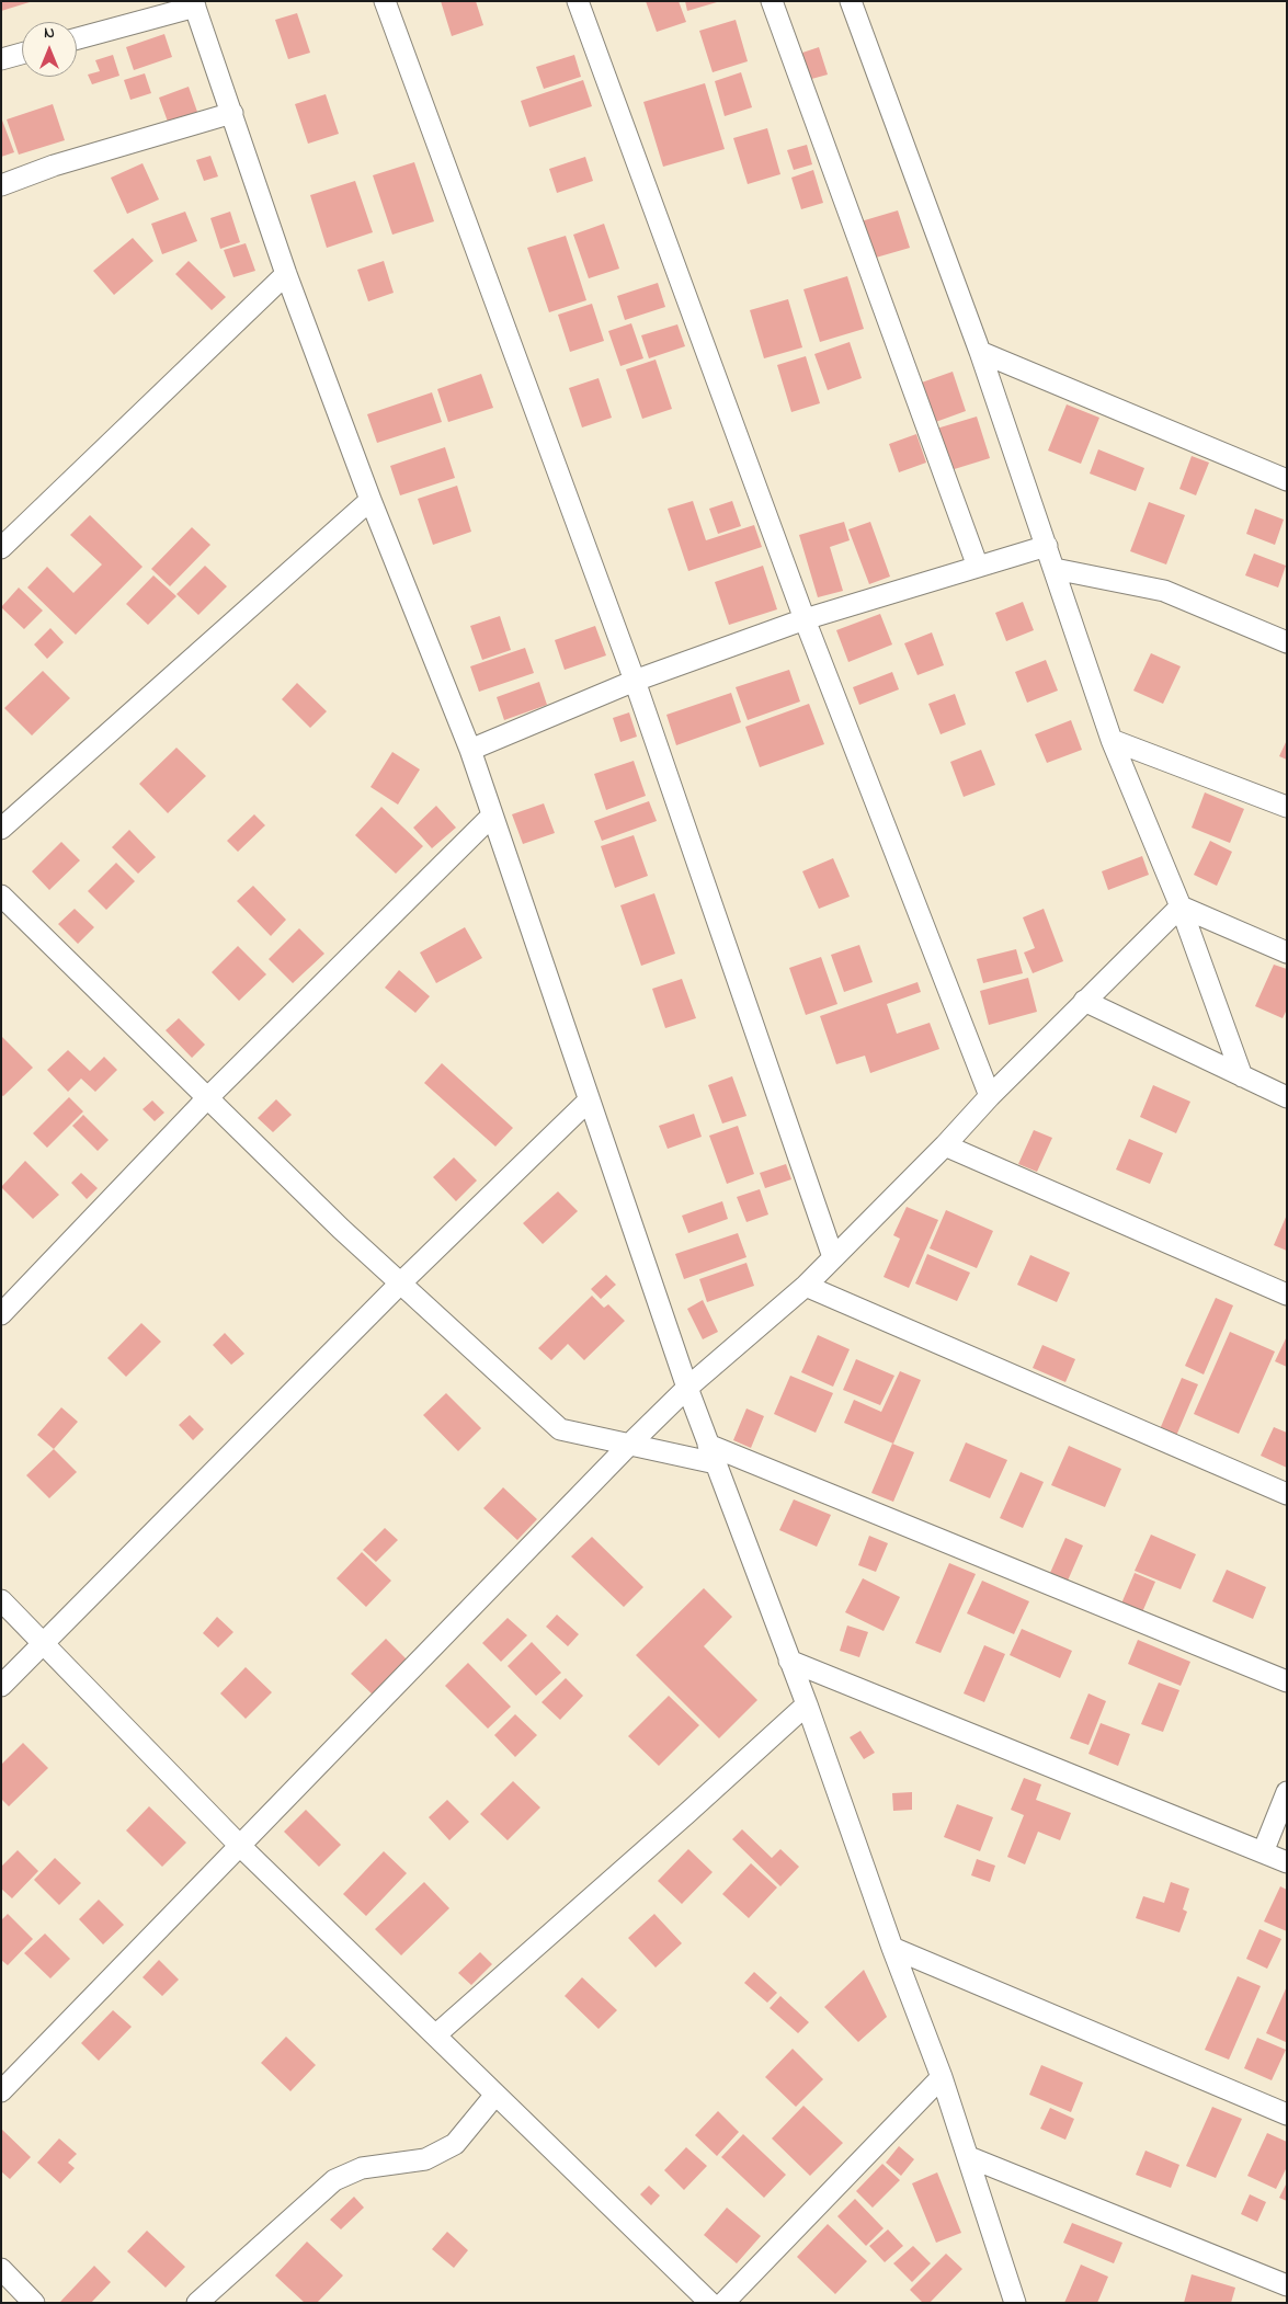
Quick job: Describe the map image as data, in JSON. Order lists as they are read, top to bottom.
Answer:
{
  "north": "top"
}
